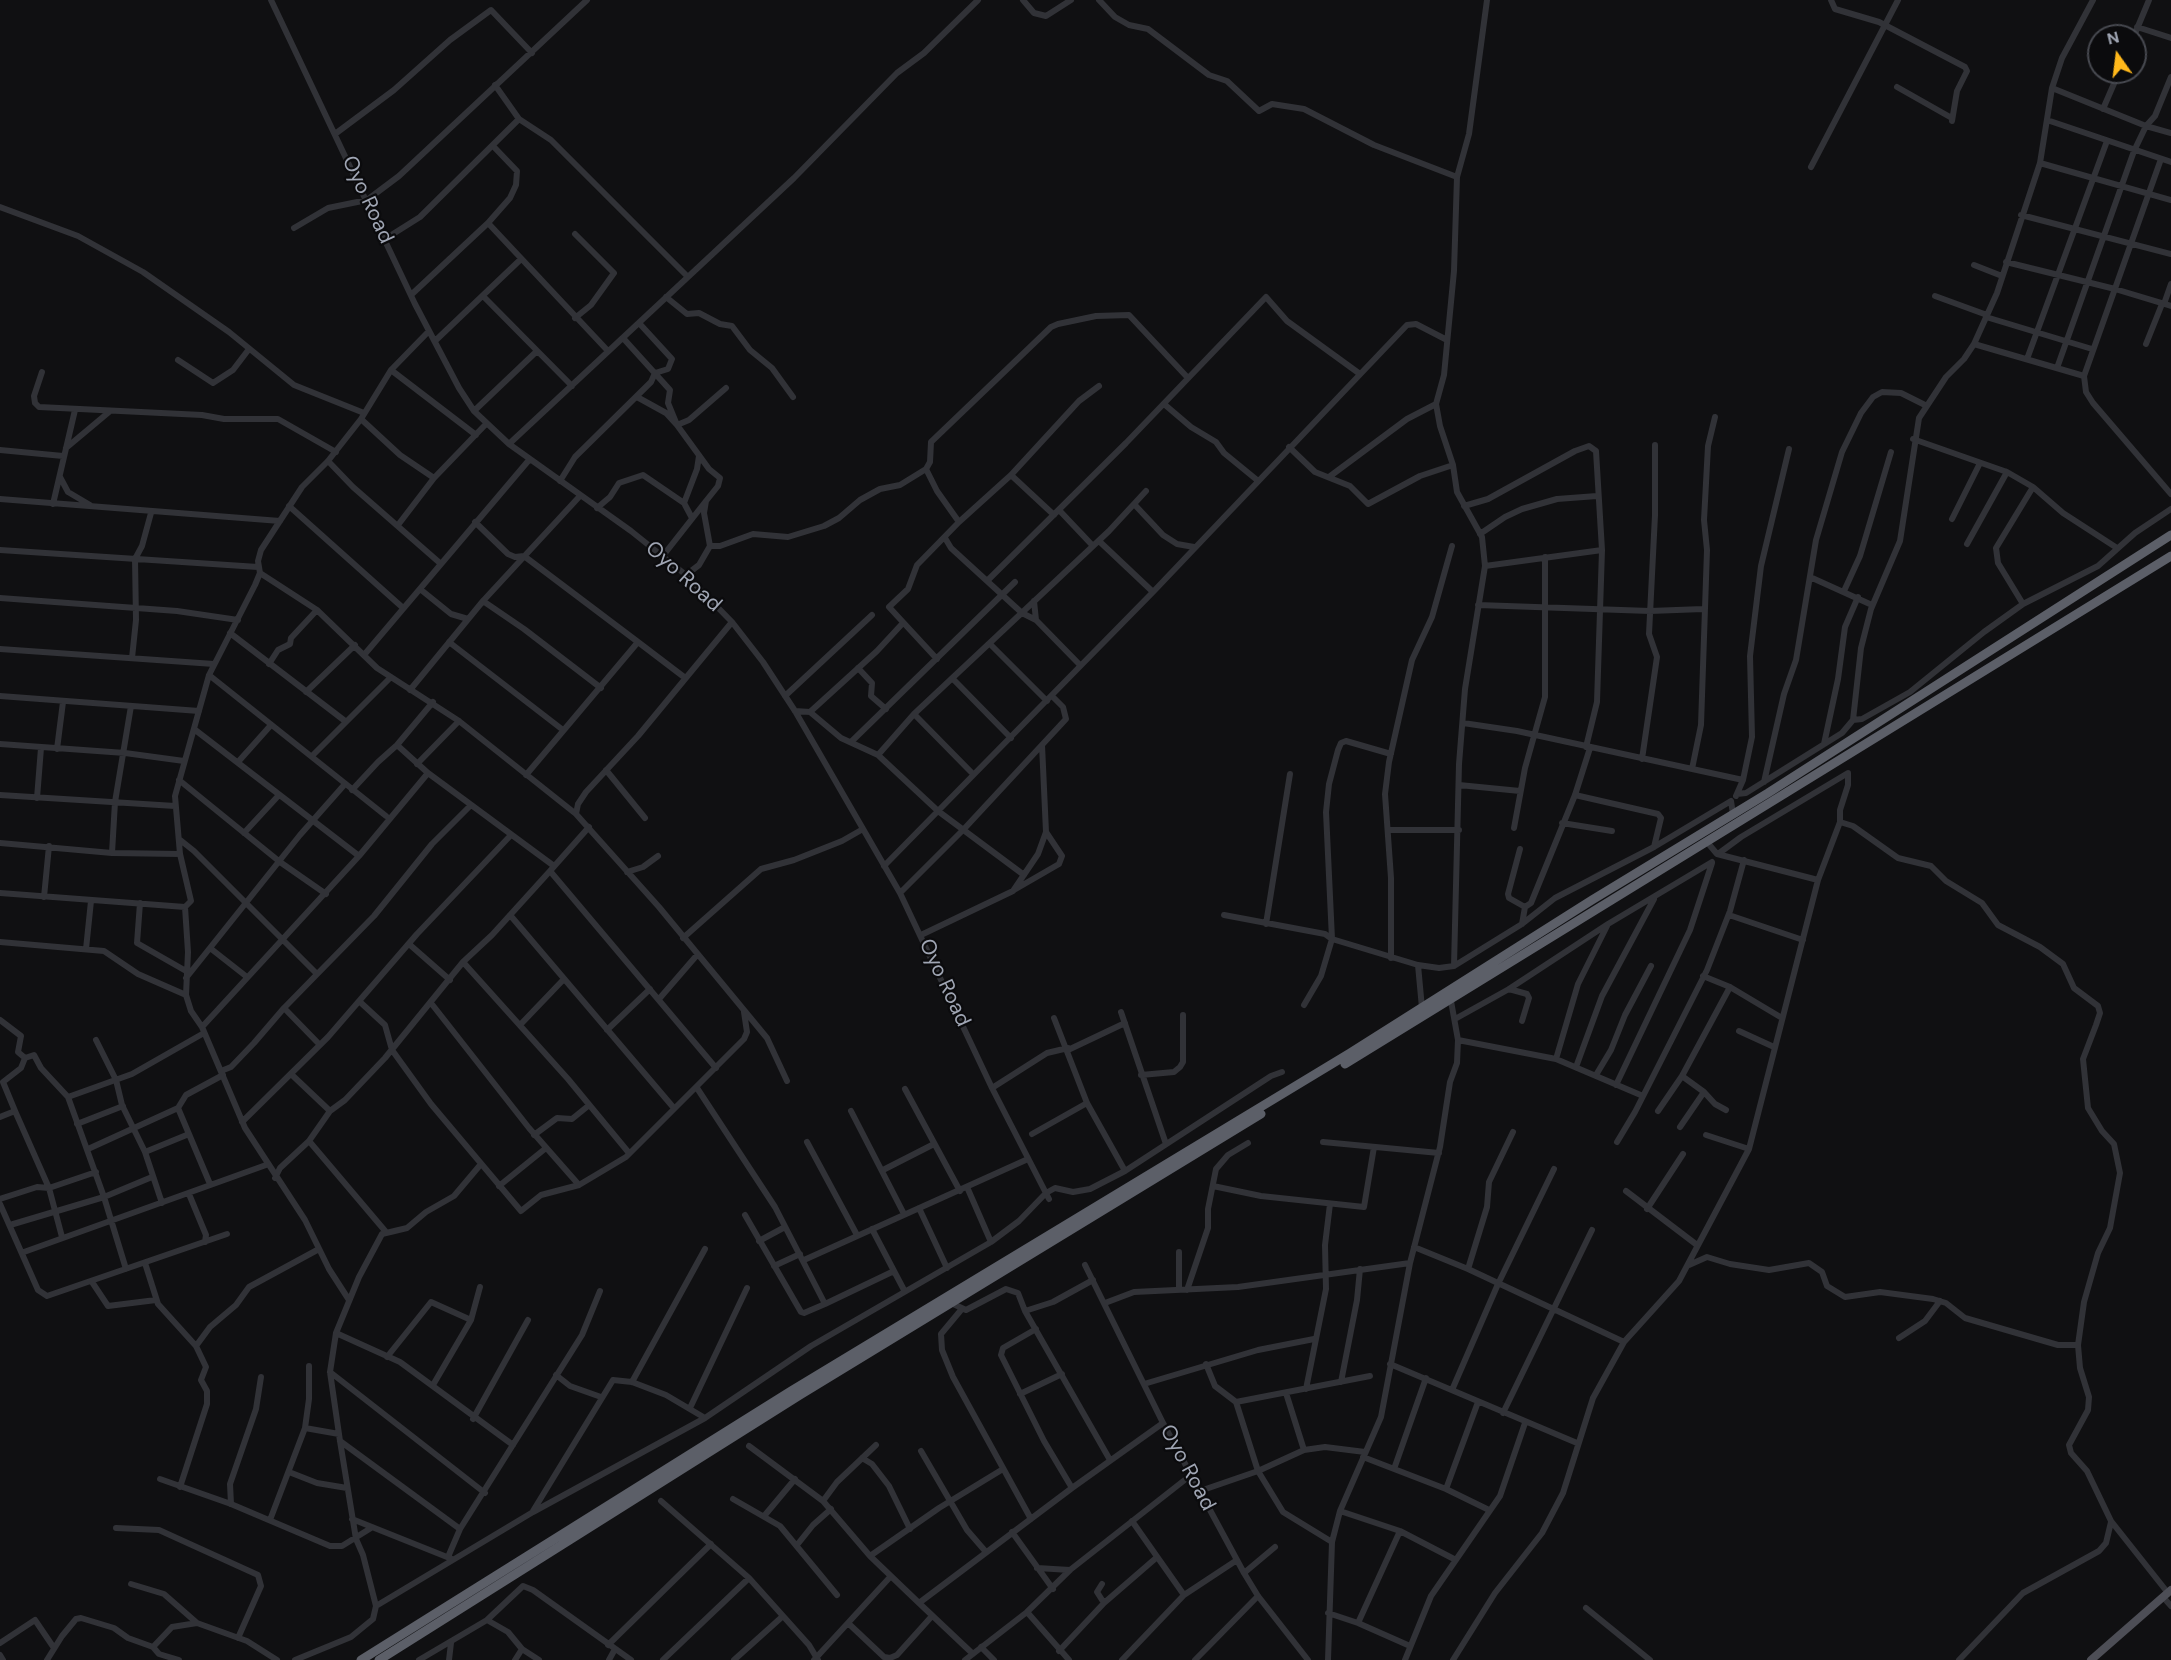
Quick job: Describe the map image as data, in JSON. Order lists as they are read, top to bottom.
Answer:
{
  "streets": {
    "street": ["Oyo Road"]
  },
  "north": "top"
}
